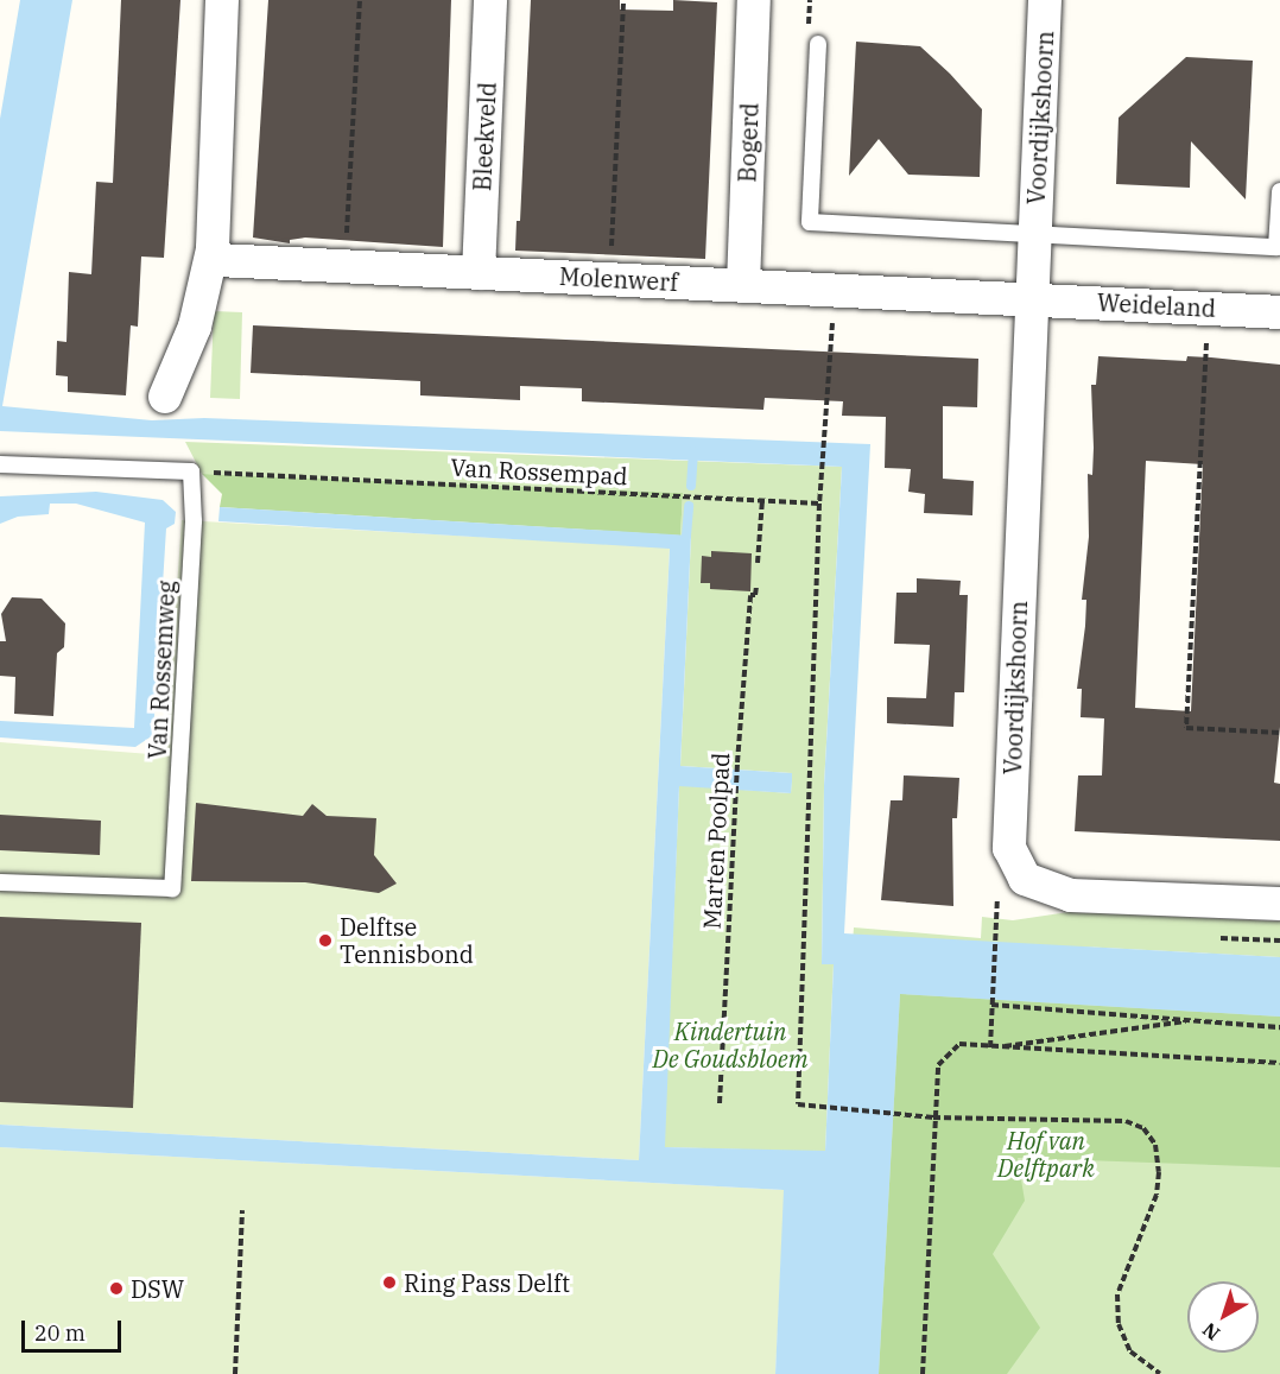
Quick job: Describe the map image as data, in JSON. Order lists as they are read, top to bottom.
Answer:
{
  "streets": {
    "street": [
      "Voordijkshoorn",
      "Bleekveld",
      "Bogerd",
      "Molenwerf",
      "Weideland"
    ],
    "lane": ["Van Rossemweg"],
    "path": ["Van Rossempad", "Marten Poolpad"]
  },
  "crossings": [
    ["Voordijkshoorn", "Molenwerf"],
    ["Voordijkshoorn", "Weideland"],
    ["Bleekveld", "Molenwerf"],
    ["Bogerd", "Molenwerf"],
    ["Molenwerf", "Weideland"],
    ["Van Rossempad", "Van Rossemweg"]
  ],
  "parks": ["Kindertuin De Goudsbloem", "Hof van Delftpark"],
  "places": ["Delftse Tennisbond", "Ring Pass Delft", "DSW"],
  "scale_bar": "20 m",
  "north": "bottom left"
}
